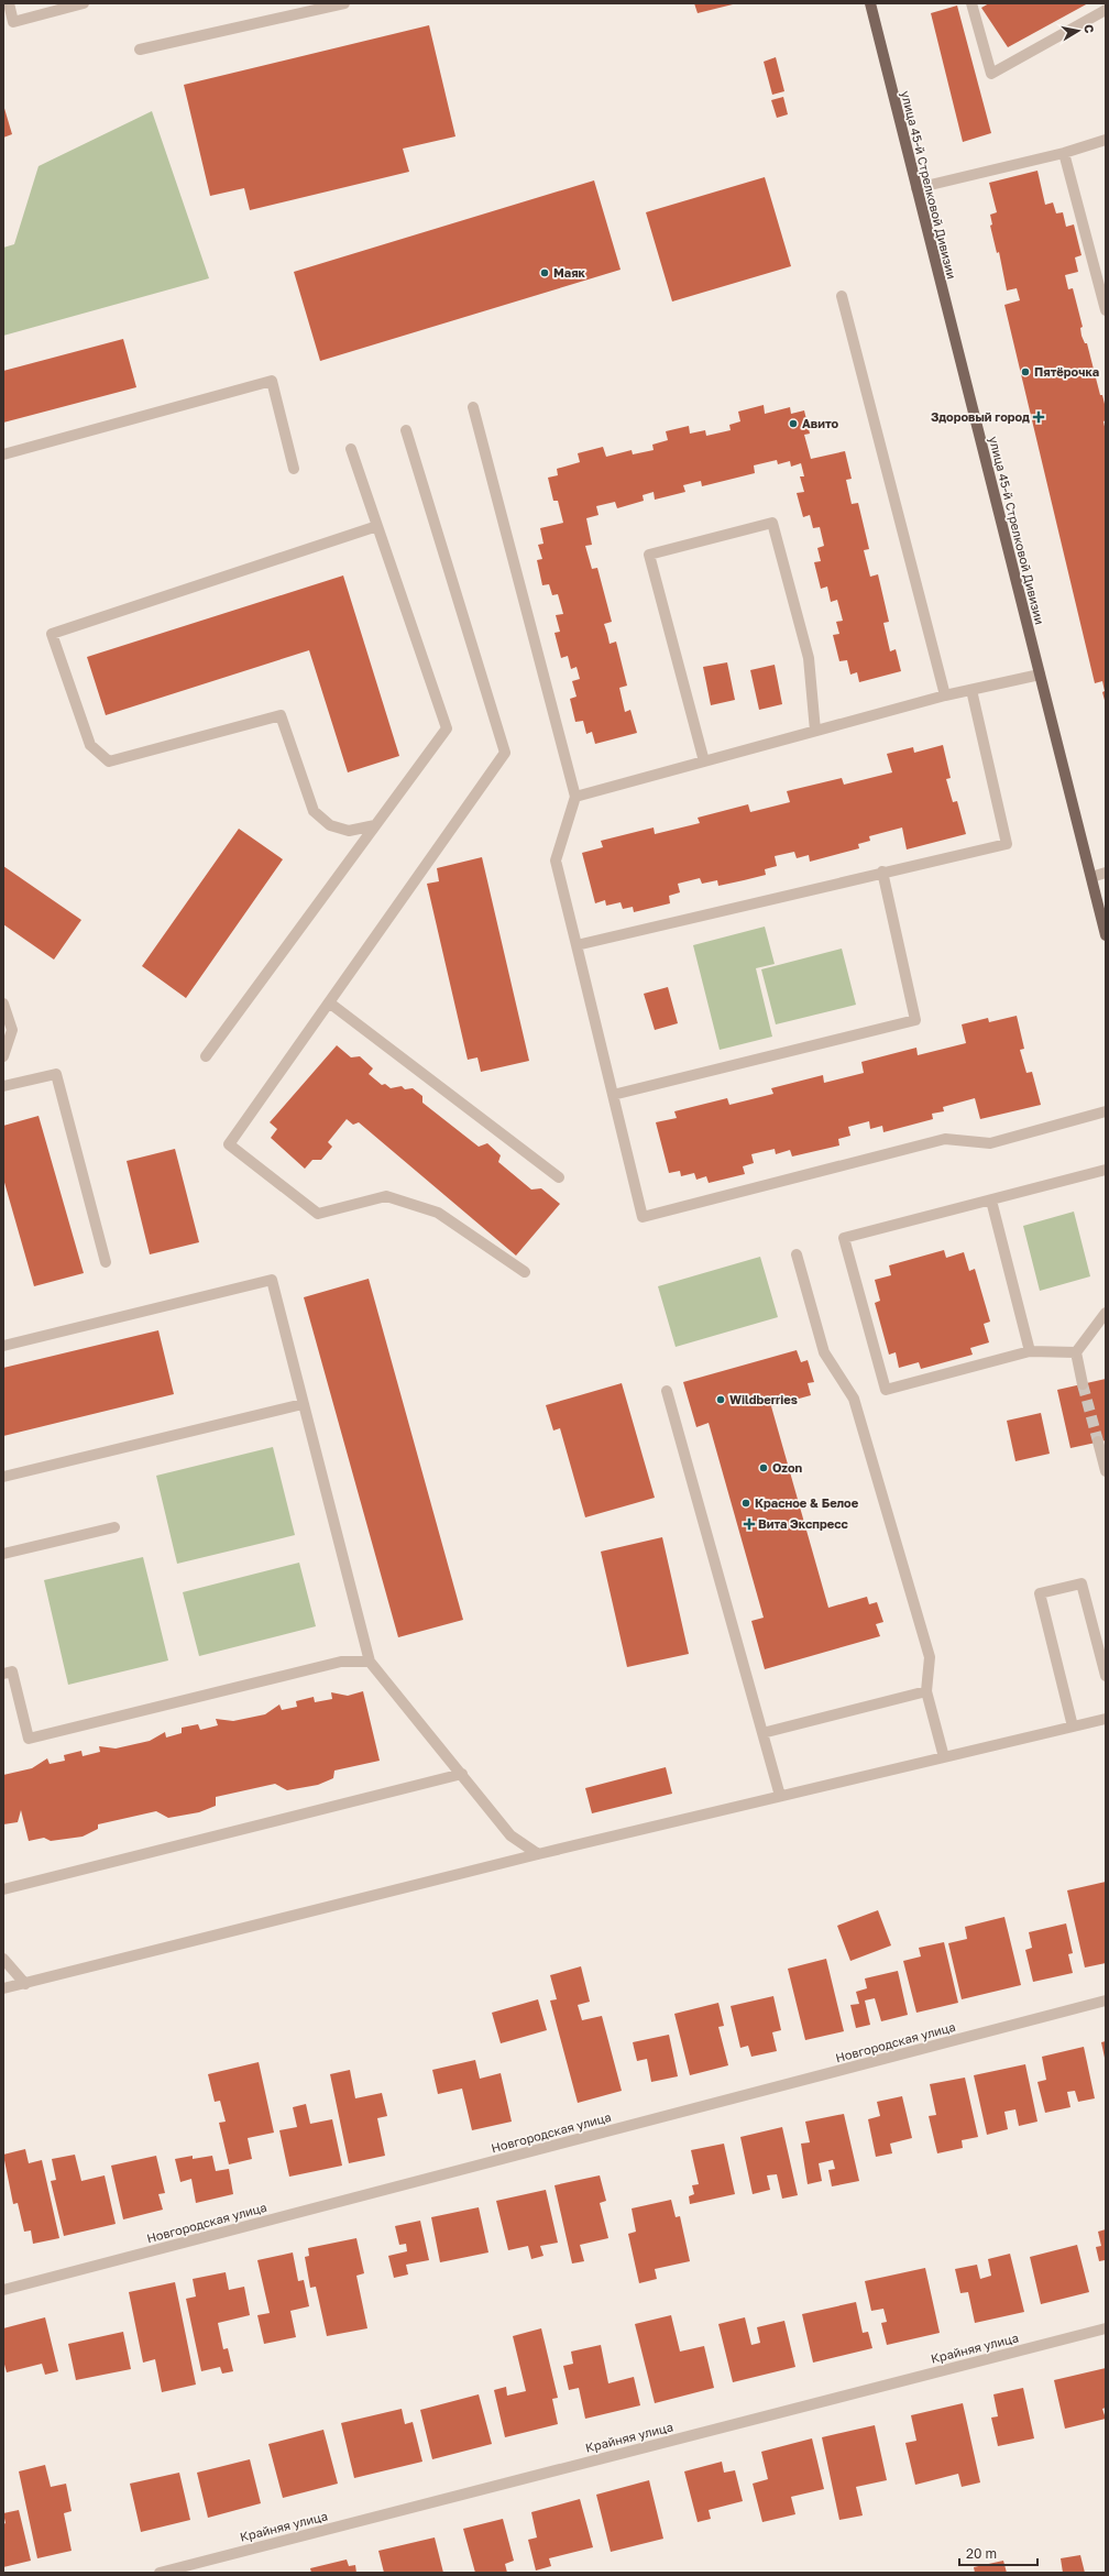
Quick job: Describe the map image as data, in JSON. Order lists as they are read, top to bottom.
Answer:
{
  "streets": {
    "main road": ["улица 45-й Стрелковой Дивизии"],
    "street": ["Новгородская улица", "Крайняя улица"]
  },
  "places": {
    "other": [
      "Маяк",
      "Пятёрочка",
      "Авито",
      "Wildberries",
      "Ozon",
      "Красное & Белое"
    ],
    "health": ["Здоровый город", "Вита Экспресс"]
  },
  "scale_bar": "20 m",
  "north": "right"
}
